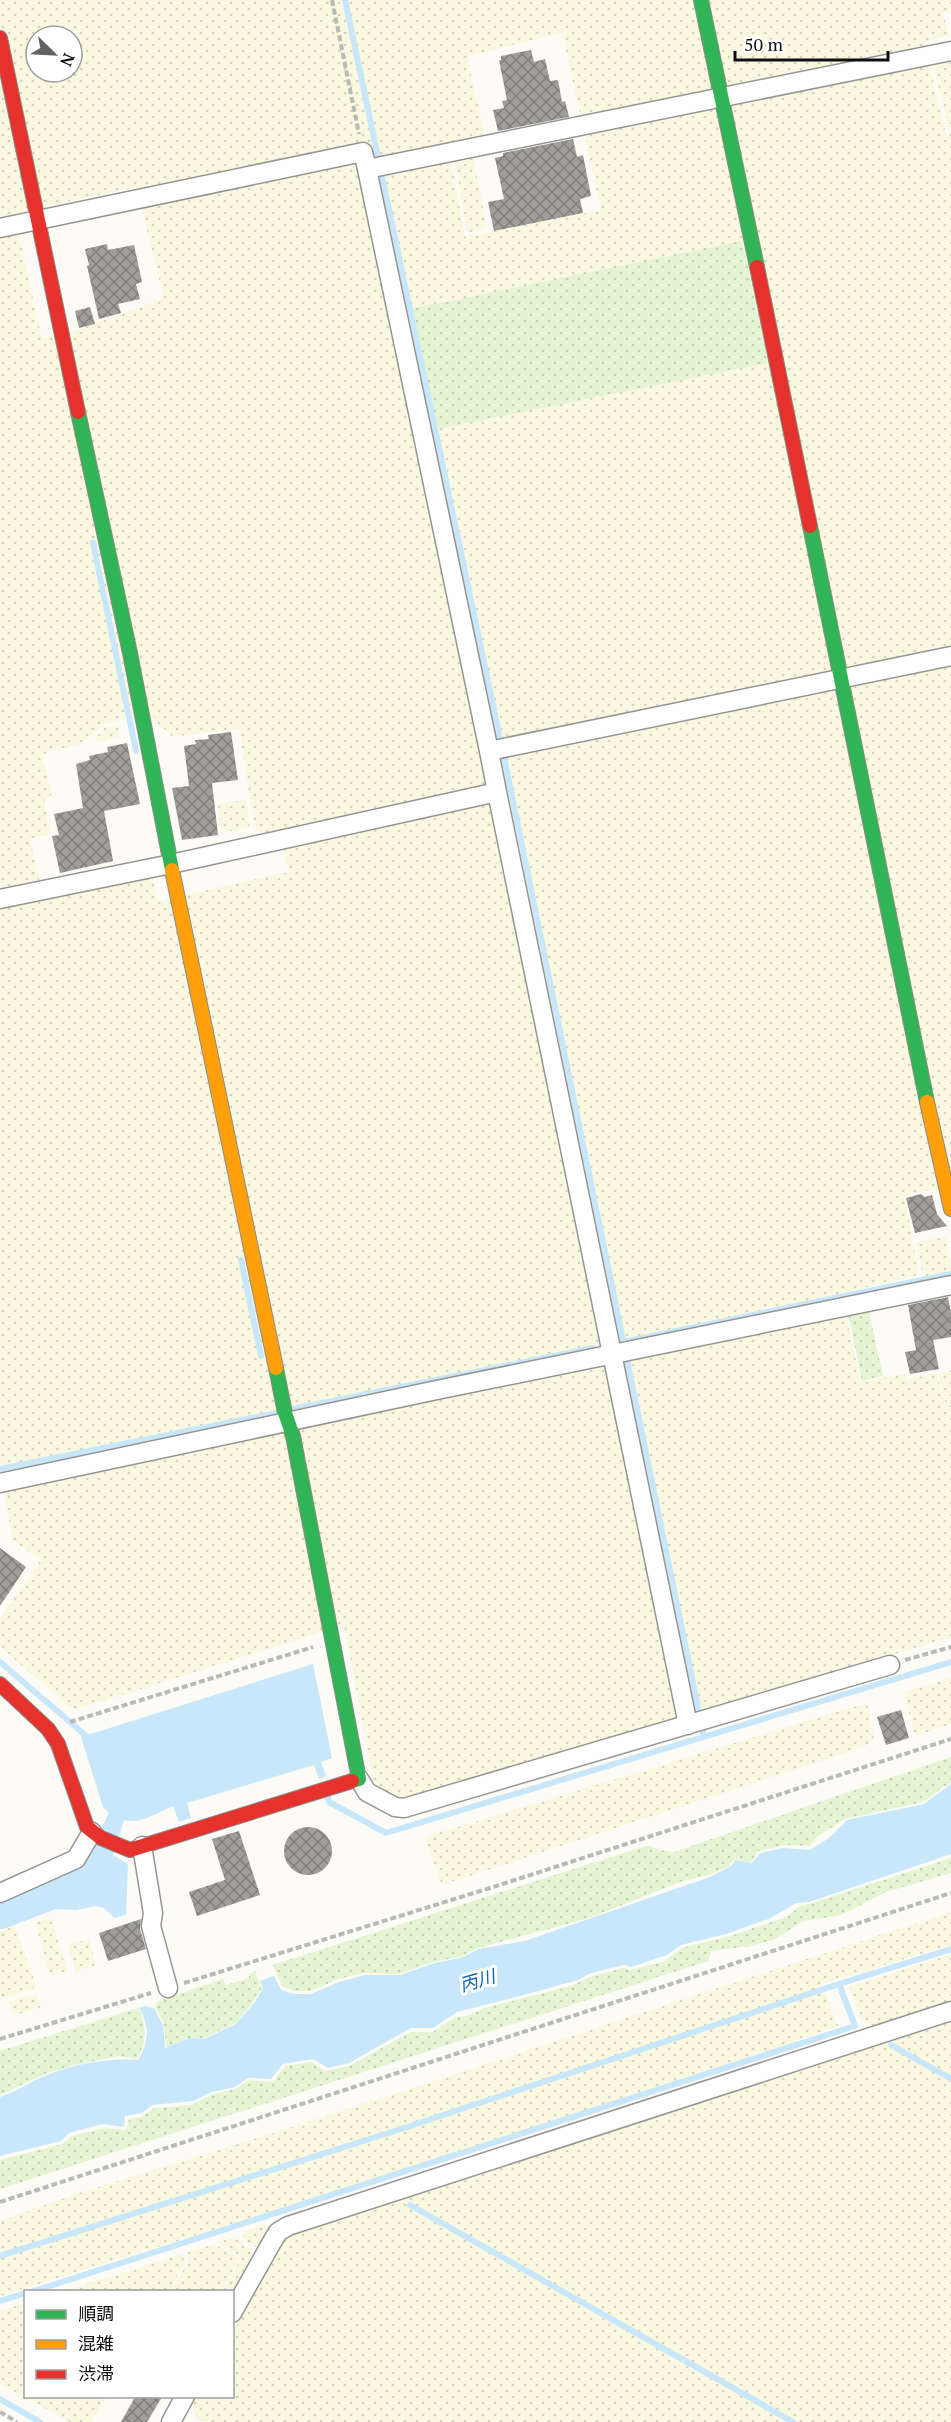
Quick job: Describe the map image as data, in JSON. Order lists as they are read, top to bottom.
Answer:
{
  "water": ["丙川"],
  "legend": ["順調", "混雑", "渋滞"],
  "scale_bar": "50 m",
  "north": "bottom right"
}
